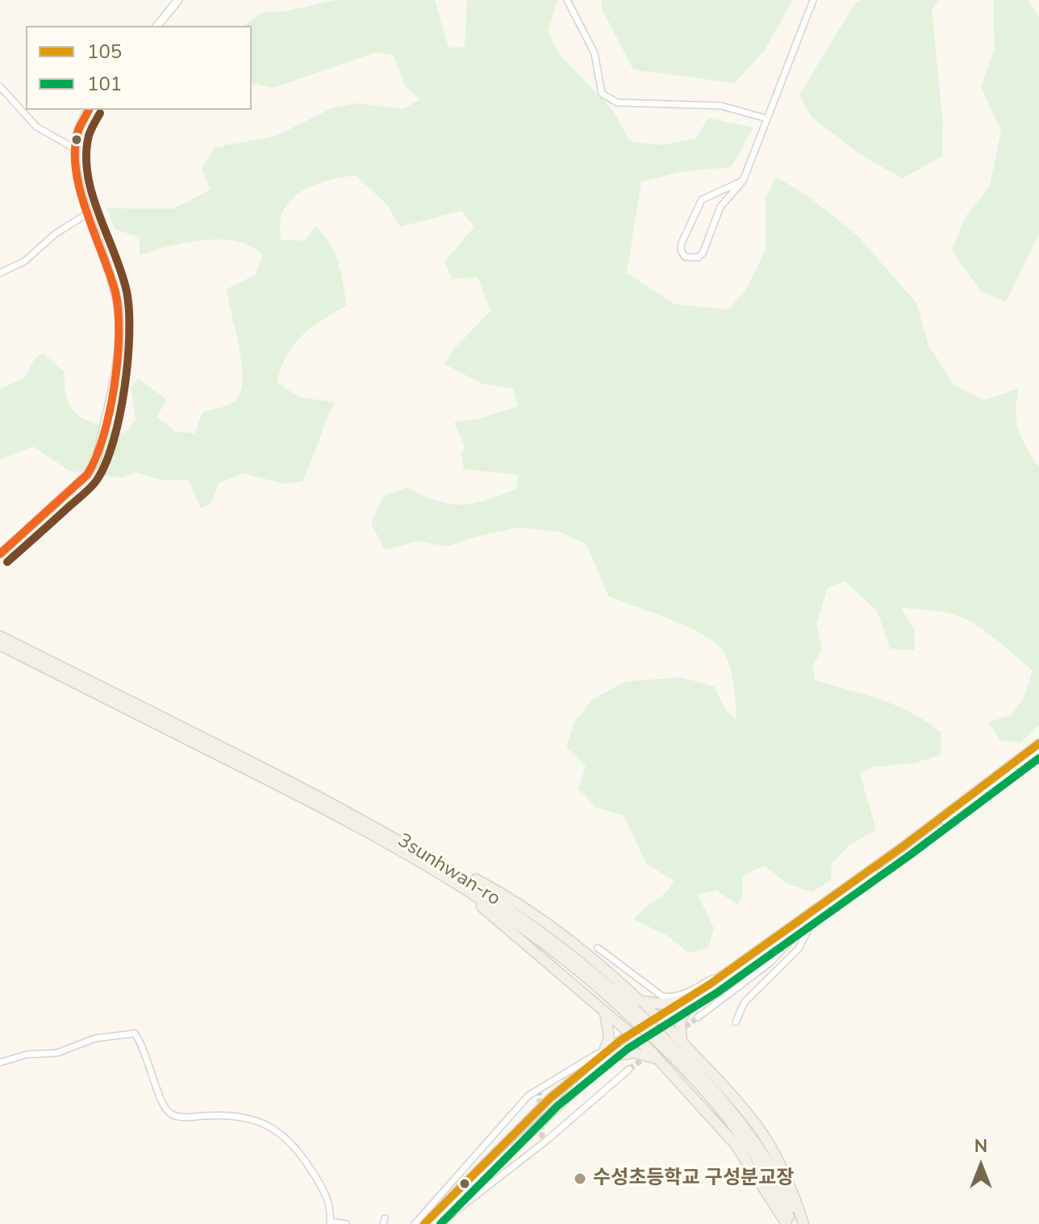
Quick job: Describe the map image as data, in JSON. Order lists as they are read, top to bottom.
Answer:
{
  "streets": {
    "highway": ["3sunhwan-ro"]
  },
  "places": ["수성초등학교 구성분교장"],
  "lines": ["transit line 105", "transit line 101"],
  "legend": ["105", "101"],
  "north": "top"
}
